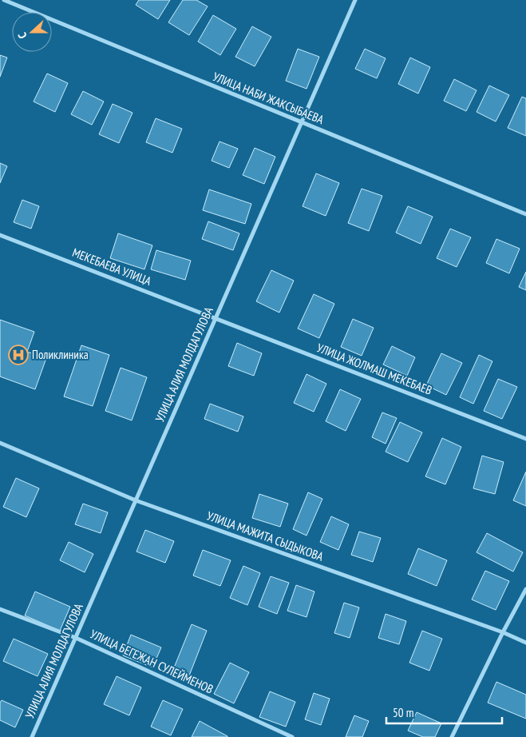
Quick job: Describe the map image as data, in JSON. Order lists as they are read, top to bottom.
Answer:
{
  "streets": {
    "street": [
      "УЛИЦА НАБИ ЖАКСЫБАЕВА",
      "МЕКЕБАЕВА УЛИЦА",
      "УЛИЦА АЛИЯ МОЛДАГУЛОВА",
      "УЛИЦА ЖОЛМАШ МЕКЕБАЕВ",
      "УЛИЦА МАЖИТА СЫДЫКОВА",
      "УЛИЦА БЕГЕЖАН СУЛЕЙМЕНОВ"
    ]
  },
  "crossings": [
    ["УЛИЦА НАБИ ЖАКСЫБАЕВА", "УЛИЦА АЛИЯ МОЛДАГУЛОВА"],
    ["МЕКЕБАЕВА УЛИЦА", "УЛИЦА АЛИЯ МОЛДАГУЛОВА"],
    ["МЕКЕБАЕВА УЛИЦА", "УЛИЦА ЖОЛМАШ МЕКЕБАЕВ"],
    ["УЛИЦА АЛИЯ МОЛДАГУЛОВА", "УЛИЦА ЖОЛМАШ МЕКЕБАЕВ"],
    ["УЛИЦА АЛИЯ МОЛДАГУЛОВА", "УЛИЦА МАЖИТА СЫДЫКОВА"],
    ["УЛИЦА АЛИЯ МОЛДАГУЛОВА", "УЛИЦА БЕГЕЖАН СУЛЕЙМЕНОВ"]
  ],
  "places": {
    "hospital": ["Поликлиника"]
  },
  "scale_bar": "50 m",
  "north": "left"
}
